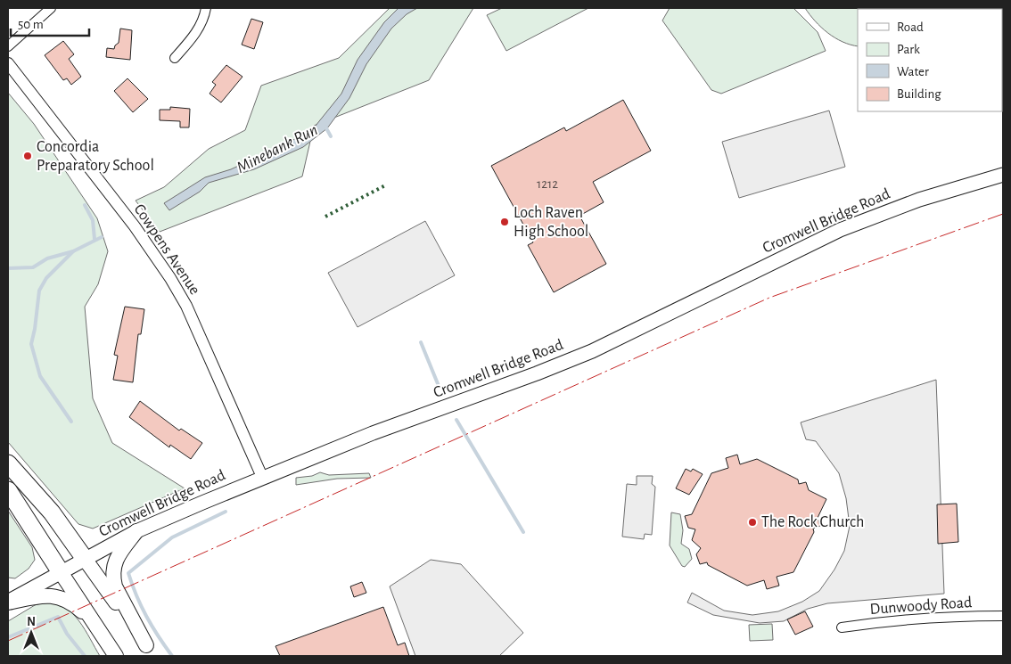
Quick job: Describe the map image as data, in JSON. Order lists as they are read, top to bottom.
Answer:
{
  "streets": {
    "main road": ["Cromwell Bridge Road"],
    "street": ["Cowpens Avenue", "Dunwoody Road"]
  },
  "crossings": [
    ["Cromwell Bridge Road", "Cowpens Avenue"]
  ],
  "water": ["Minebank Run"],
  "places": ["Concordia Preparatory School", "Loch Raven High School", "The Rock Church"],
  "house_numbers": ["1212"],
  "legend": [
    "Road",
    "Park",
    "Water",
    "Building"
  ],
  "scale_bar": "50 m",
  "north": "top"
}
